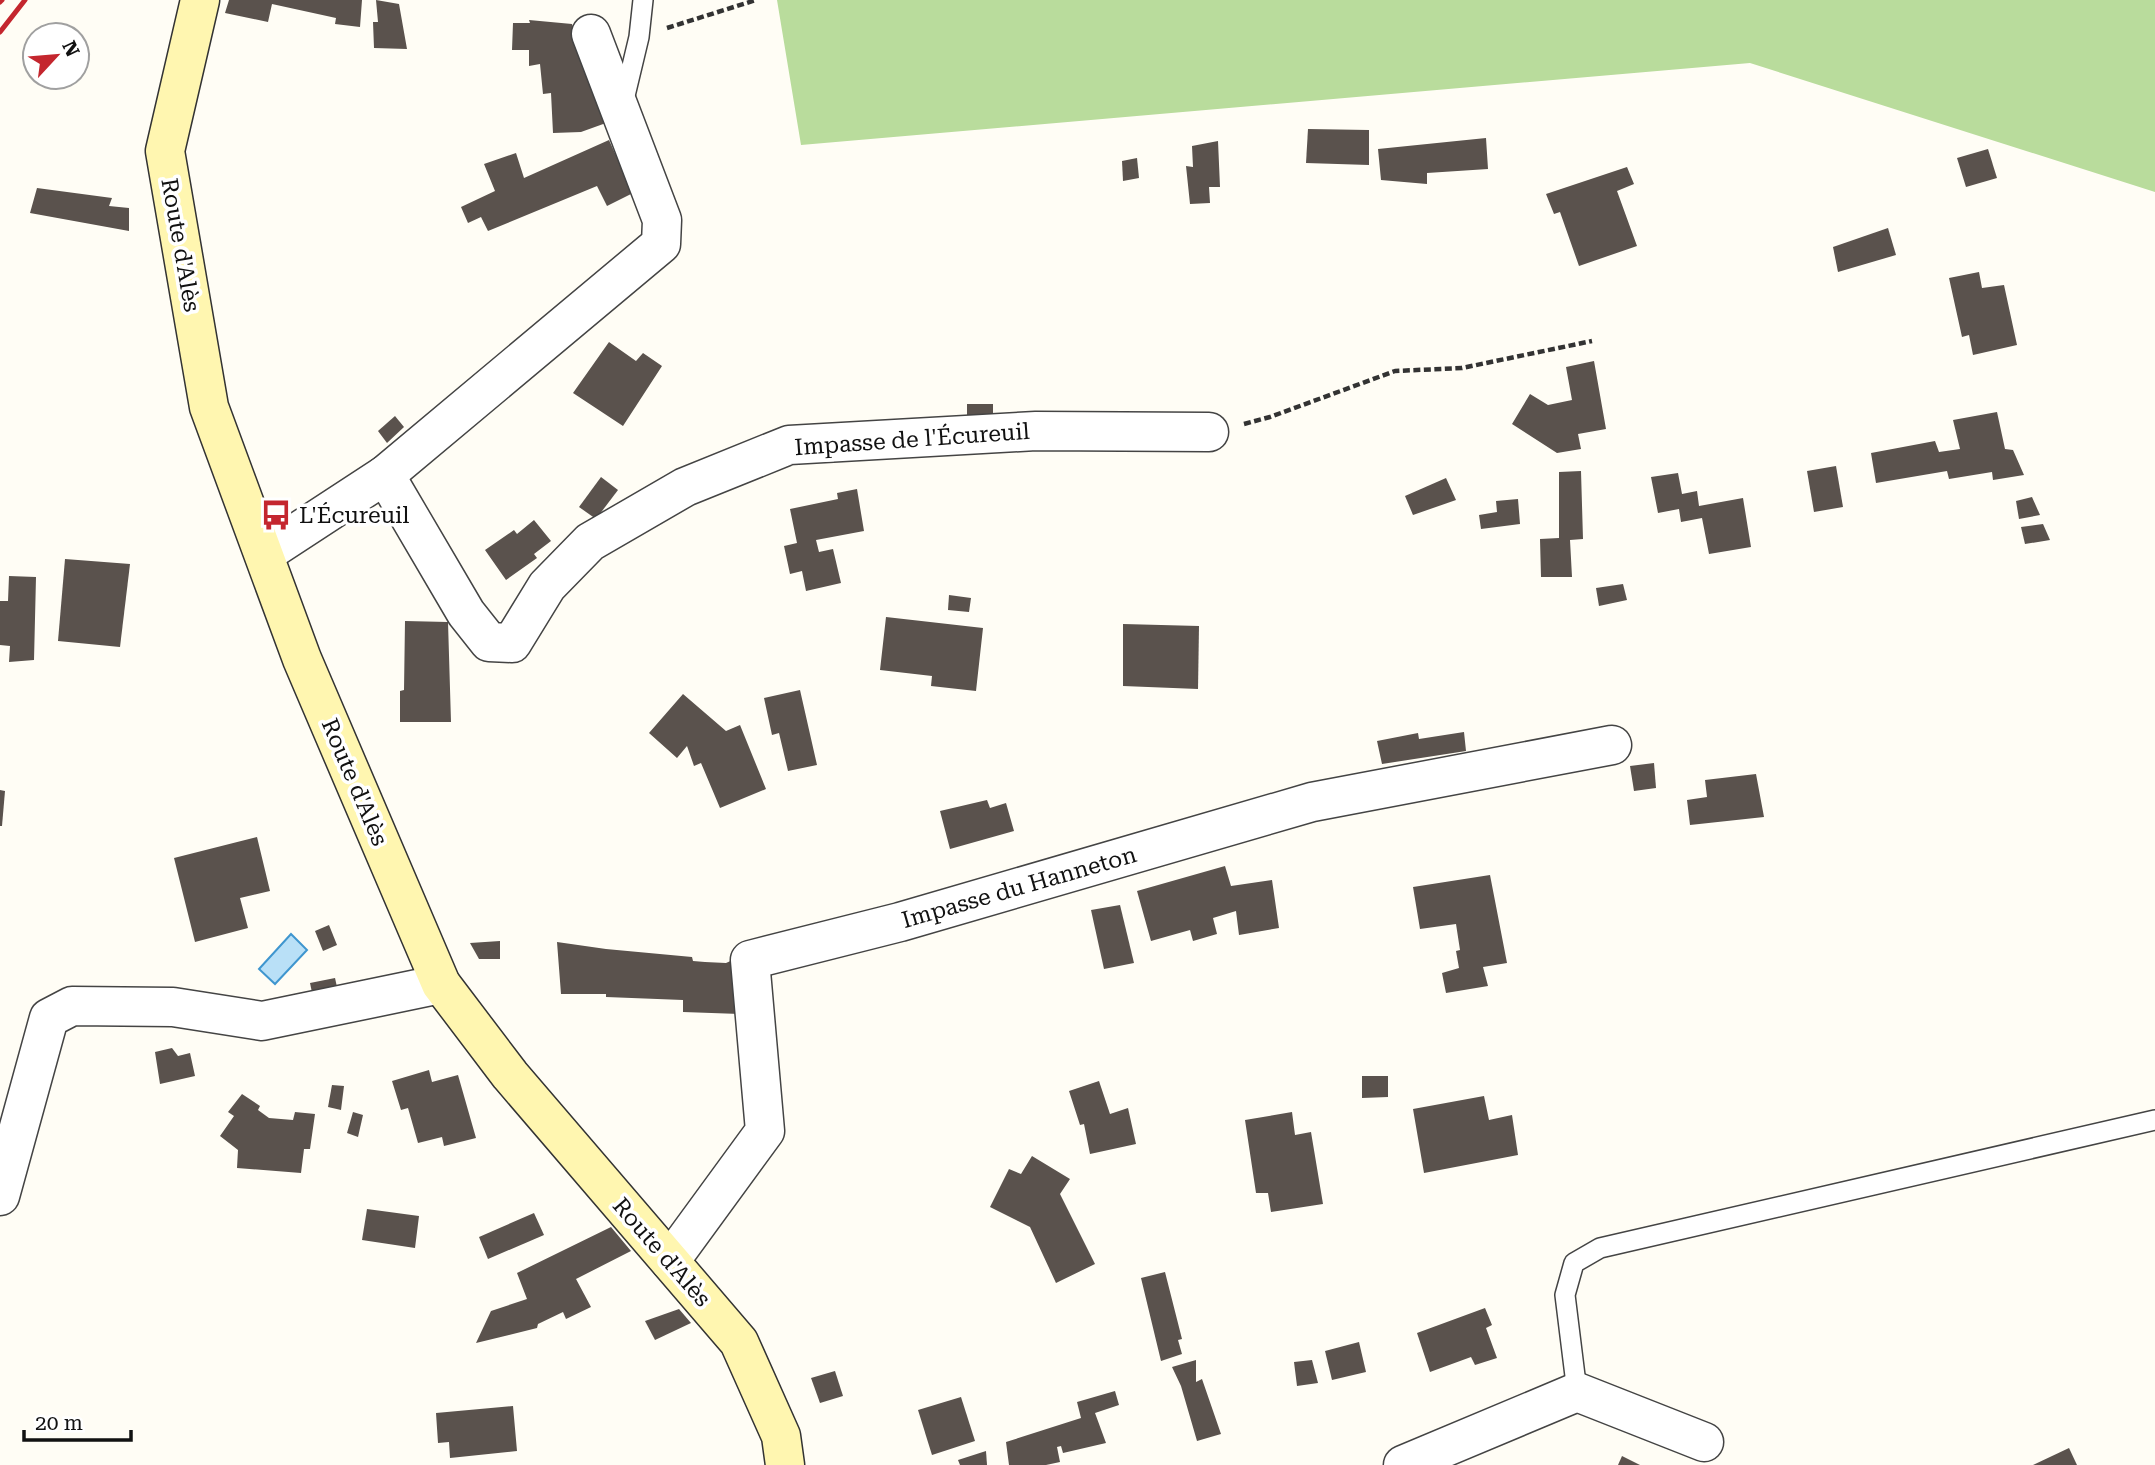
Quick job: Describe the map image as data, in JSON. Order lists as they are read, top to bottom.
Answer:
{
  "streets": {
    "main road": ["Route d'Alès"],
    "street": ["Impasse de l'Écureuil", "Impasse du Hanneton"]
  },
  "crossings": [
    ["Route d'Alès", "Impasse du Hanneton"]
  ],
  "places": {
    "bus stop": ["L'Écureuil"]
  },
  "scale_bar": "20 m",
  "north": "top right"
}
